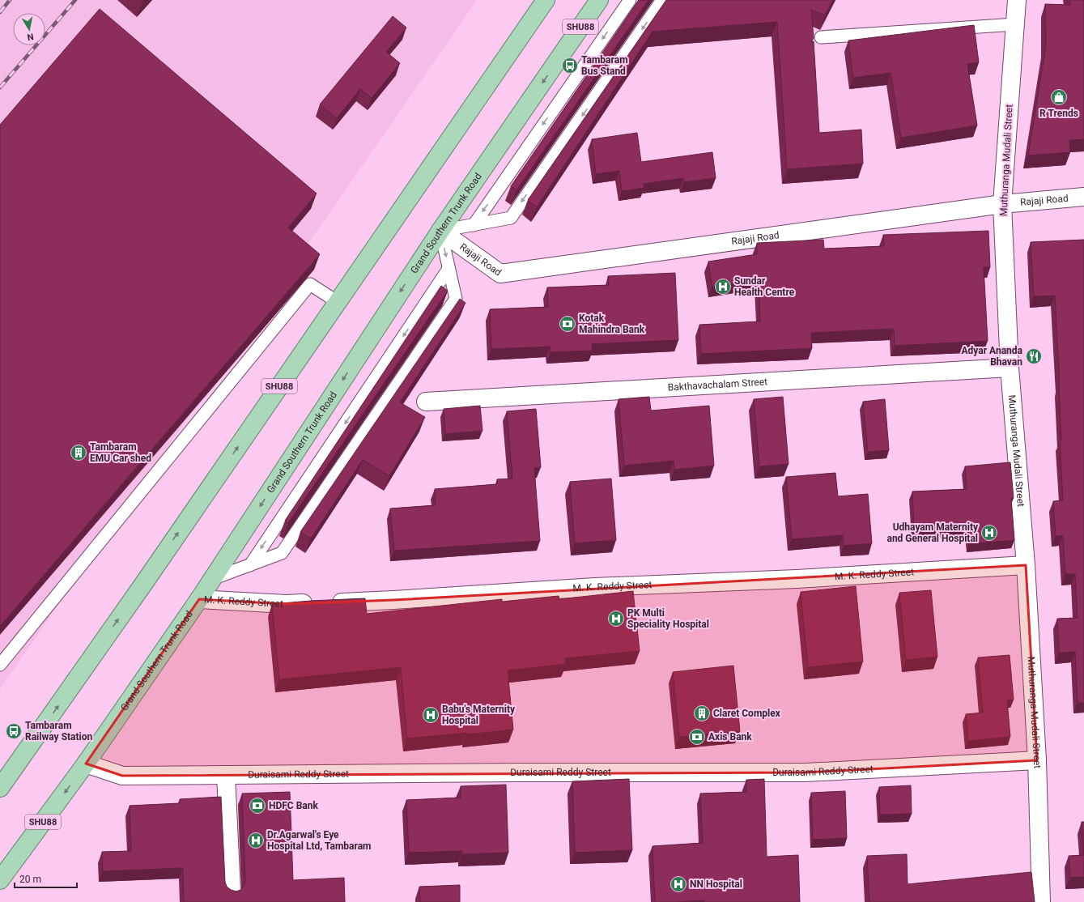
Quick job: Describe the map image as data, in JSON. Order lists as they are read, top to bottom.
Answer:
{
  "streets": {
    "main road": ["SHU88", "Grand Southern Trunk Road"],
    "street": [
      "Muthuranga Mudali Street",
      "Rajaji Road",
      "Bakthavachalam Street",
      "M. K. Reddy Street",
      "Duraisami Reddy Street"
    ]
  },
  "crossings": [
    ["Muthuranga Mudali Street", "Rajaji Road"],
    ["Muthuranga Mudali Street", "Bakthavachalam Street"],
    ["Muthuranga Mudali Street", "M. K. Reddy Street"],
    ["Muthuranga Mudali Street", "Duraisami Reddy Street"],
    ["Rajaji Road", "Grand Southern Trunk Road"],
    ["Grand Southern Trunk Road", "M. K. Reddy Street"],
    ["Grand Southern Trunk Road", "Duraisami Reddy Street"]
  ],
  "places": {
    "bus stop": ["Tambaram Bus Stand", "Tambaram Railway Station"],
    "shop": ["R Trends"],
    "hospital": [
      "Sundar Health Centre",
      "Udhayam Maternity and General Hospital",
      "PK Multi Speciality Hospital",
      "Babu's Maternity Hospital",
      "Dr.Agarwal's Eye Hospital Ltd, Tambaram",
      "NN Hospital"
    ],
    "bank": ["Kotak Mahindra Bank", "Axis Bank", "HDFC Bank"],
    "restaurant": ["Adyar Ananda Bhavan"],
    "building": ["Tambaram EMU Car shed", "Claret Complex"]
  },
  "scale_bar": "20 m",
  "north": "bottom"
}
